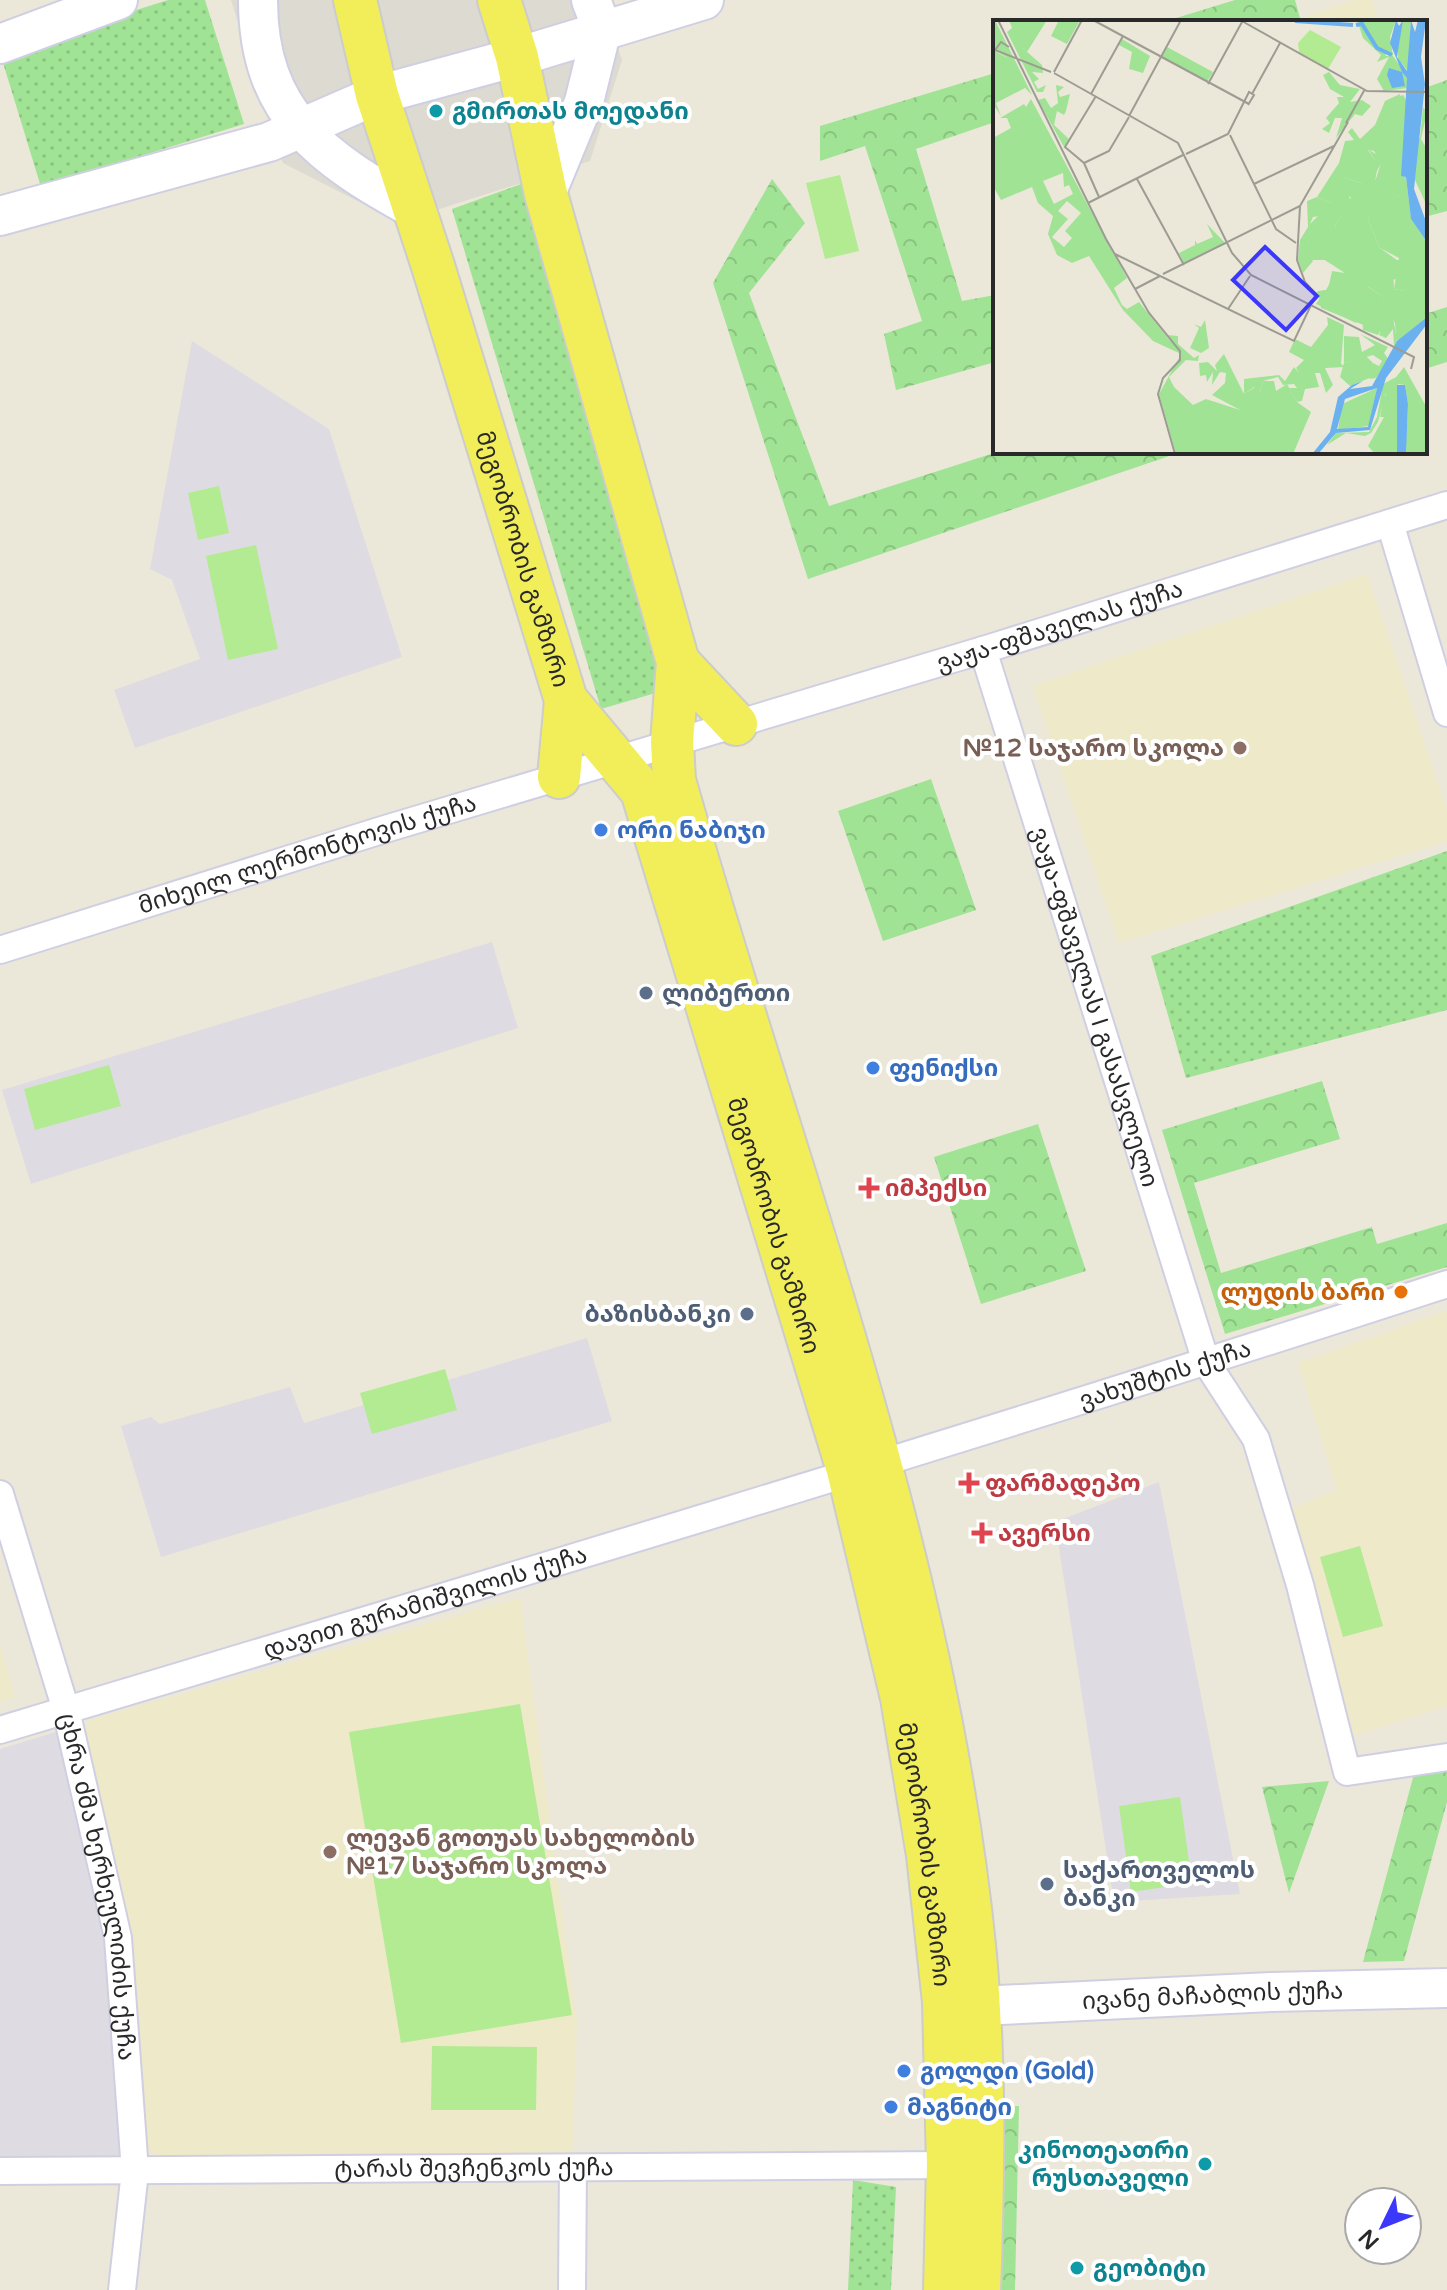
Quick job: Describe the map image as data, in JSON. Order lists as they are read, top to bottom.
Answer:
{
  "streets": {
    "main road": ["მეგობრობის გამზირი"],
    "street": [
      "ვაჟა-ფშაველას ქუჩა",
      "მიხეილ ლერმონტოვის ქუჩა",
      "ვაჟა-ფშაველას I გასასვლელი",
      "ვახუშტის ქუჩა",
      "დავით გურამიშვილის ქუჩა",
      "ცხრა ძმა ხერხეულიძის ქუჩა",
      "ივანე მაჩაბლის ქუჩა",
      "ტარას შევჩენკოს ქუჩა"
    ]
  },
  "crossings": [
    ["მეგობრობის გამზირი", "ვაჟა-ფშაველას ქუჩა"],
    ["მეგობრობის გამზირი", "მიხეილ ლერმონტოვის ქუჩა"],
    ["მეგობრობის გამზირი", "ვახუშტის ქუჩა"],
    ["მეგობრობის გამზირი", "დავით გურამიშვილის ქუჩა"],
    ["მეგობრობის გამზირი", "ივანე მაჩაბლის ქუჩა"],
    ["მეგობრობის გამზირი", "ტარას შევჩენკოს ქუჩა"],
    ["ვაჟა-ფშაველას ქუჩა", "მიხეილ ლერმონტოვის ქუჩა"],
    ["ვაჟა-ფშაველას ქუჩა", "ვაჟა-ფშაველას I გასასვლელი"],
    ["ვაჟა-ფშაველას I გასასვლელი", "ვახუშტის ქუჩა"],
    ["ვახუშტის ქუჩა", "დავით გურამიშვილის ქუჩა"],
    ["დავით გურამიშვილის ქუჩა", "ცხრა ძმა ხერხეულიძის ქუჩა"],
    ["ცხრა ძმა ხერხეულიძის ქუჩა", "ტარას შევჩენკოს ქუჩა"]
  ],
  "places": {
    "other": [
      "გმირთას მოედანი",
      "№12 საჯარო სკოლა",
      "ორი ნაბიჯი",
      "ლიბერთი",
      "ფენიქსი",
      "ლუდის ბარი",
      "ბაზისბანკი",
      "ლევან გოთუას სახელობის №17 საჯარო სკოლა",
      "საქართველოს ბანკი",
      "გოლდი (Gold)",
      "მაგნიტი",
      "კინოთეათრი რუსთაველი",
      "გეობიტი"
    ],
    "health": ["იმპექსი", "ფარმადეპო", "ავერსი"]
  },
  "north": "bottom left"
}
